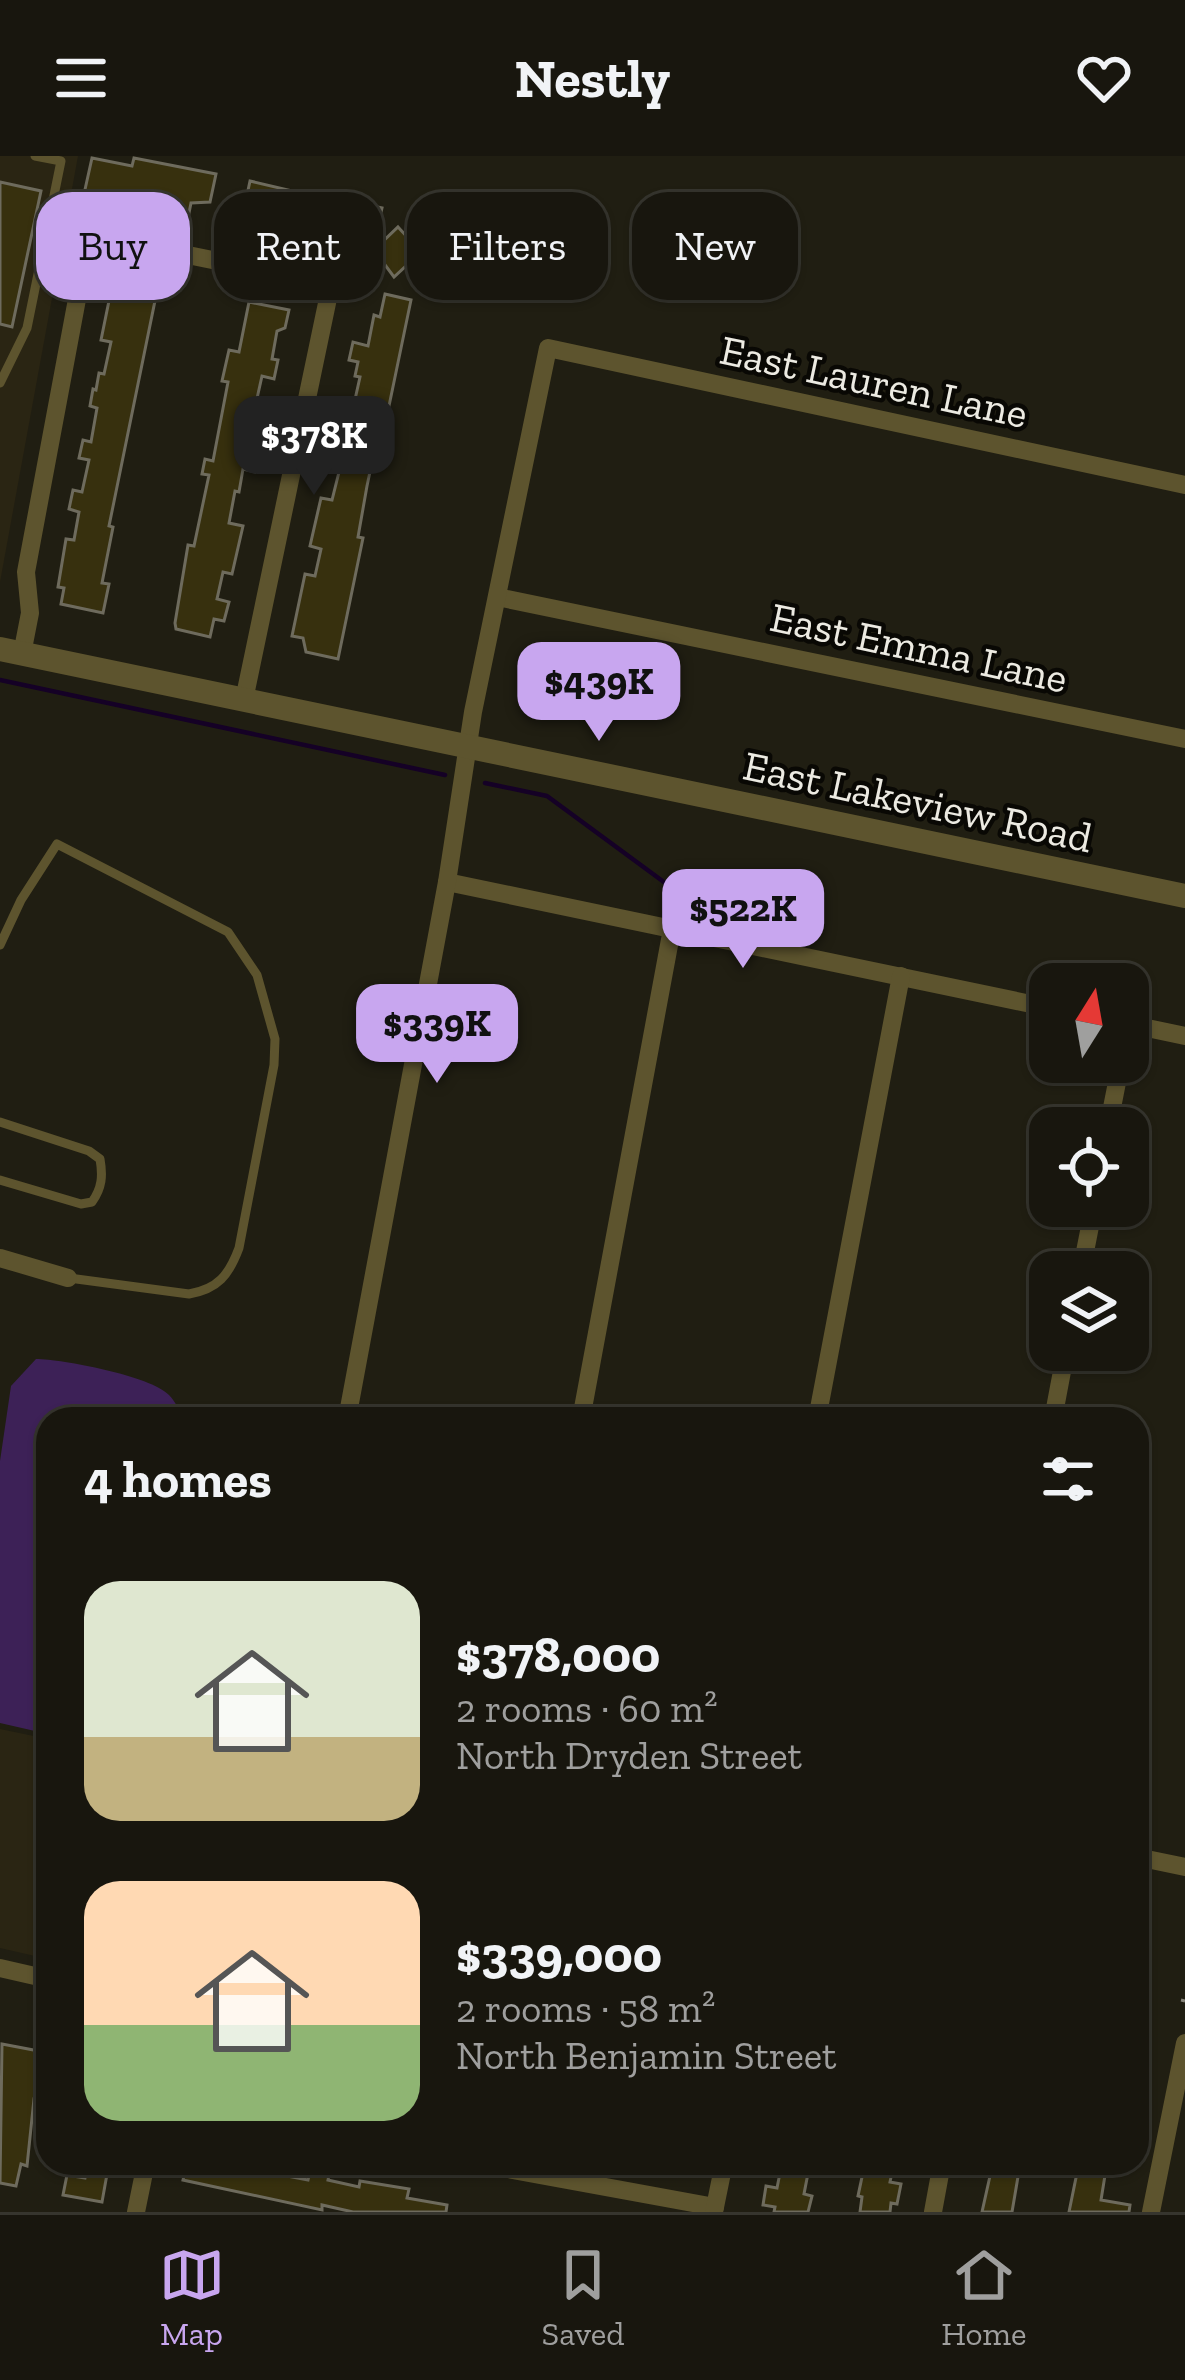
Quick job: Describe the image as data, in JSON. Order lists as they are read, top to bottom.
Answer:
{
  "streets": {
    "street": ["East Lauren Lane", "East Emma Lane", "East Lakeview Road"]
  },
  "crossings": [
    ["East Lauren Lane", "East Emma Lane"]
  ],
  "north": "top",
  "page": {
    "header": "Nestly",
    "chip": [
      "Buy",
      "Rent",
      "Filters",
      "New"
    ],
    "price": [
      "$378K",
      "$439K",
      "$522K",
      "$339K"
    ],
    "heading": "4 homes",
    "list": [
      {
        "name": "$378,000",
        "note": "2 rooms · 60 m² · North Dryden Street"
      },
      {
        "name": "$339,000",
        "note": "2 rooms · 58 m² · North Benjamin Street"
      }
    ],
    "tabs": ["Map", "Saved", "Home"]
  }
}
